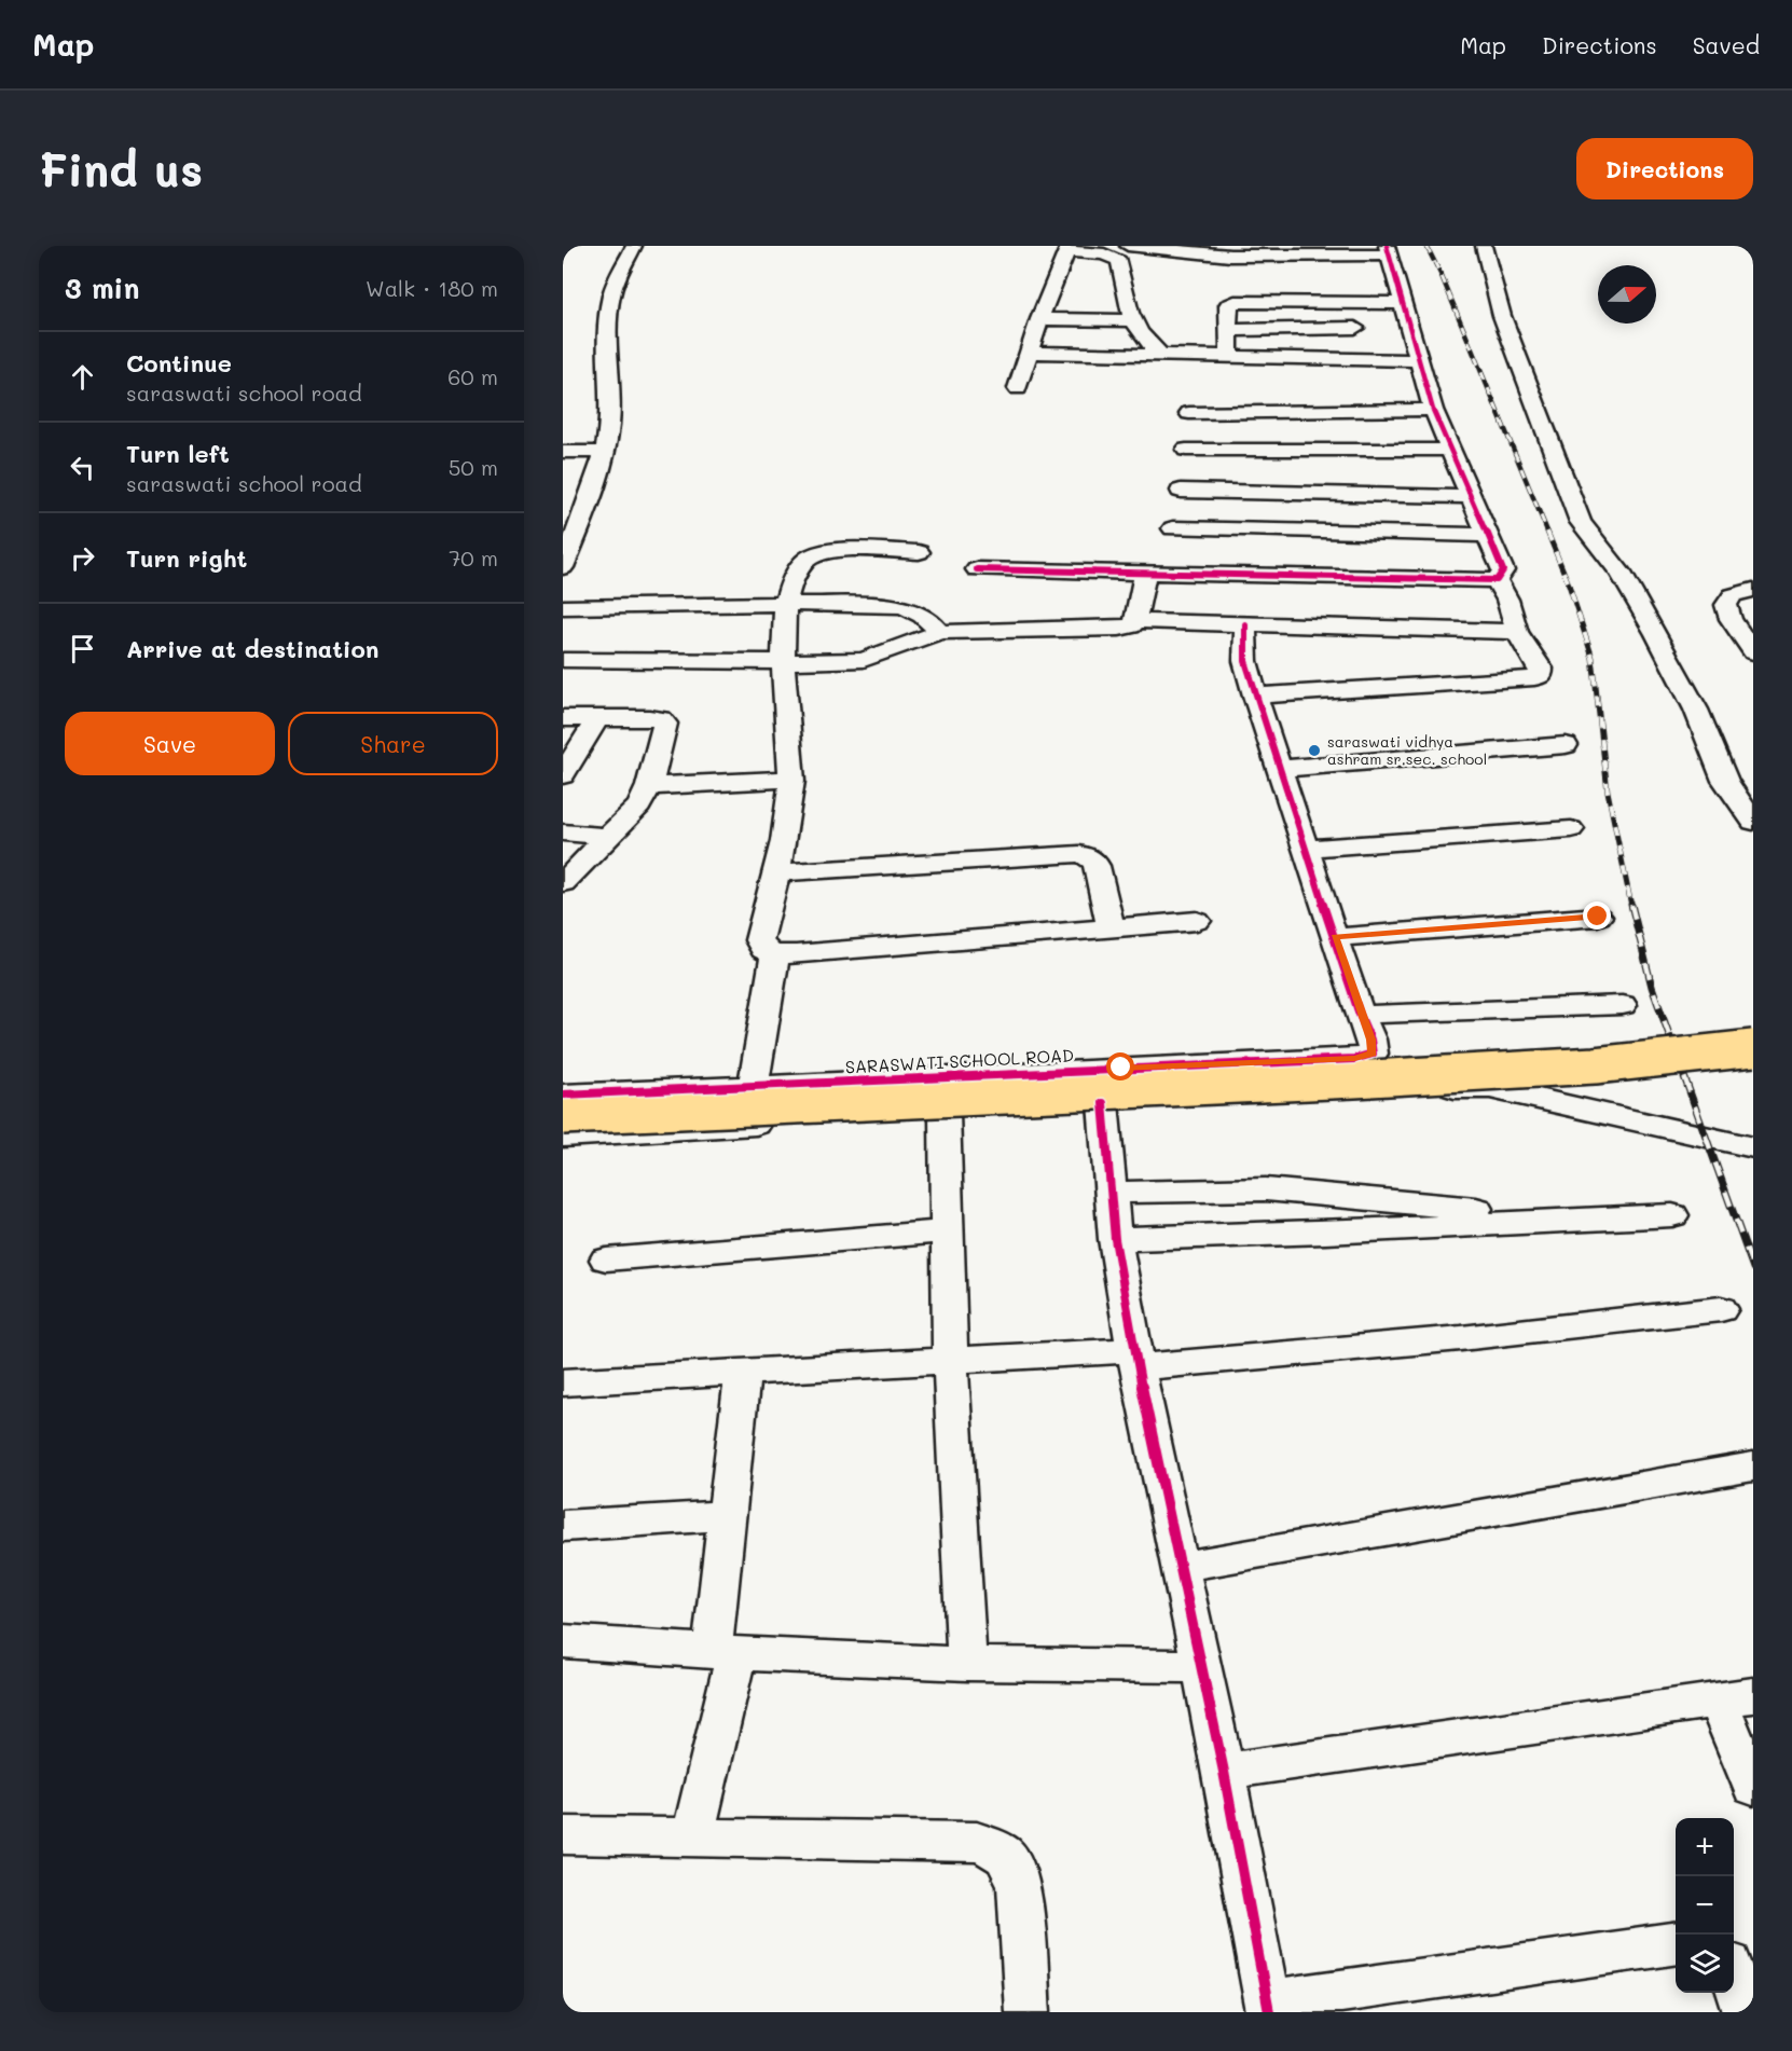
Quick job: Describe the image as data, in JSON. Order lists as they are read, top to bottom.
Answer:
{
  "streets": {
    "street": ["SARASWATI SCHOOL ROAD"]
  },
  "places": ["saraswati vidhya ashram sr.sec. school"],
  "north": "right",
  "page": {
    "header": "Map",
    "nav": ["Map", "Directions", "Saved"],
    "buttons": [
      "Directions",
      ["Save", "Share"]
    ],
    "title": "Find us",
    "heading": ["3 min", "Walk · 180 m"],
    "list": [
      ["Continue", "saraswati school road", "60 m"],
      ["Turn left", "saraswati school road", "50 m"],
      ["Turn right", "70 m"],
      "Arrive at destination"
    ],
    "map_buttons": ["+", "−"]
  }
}
